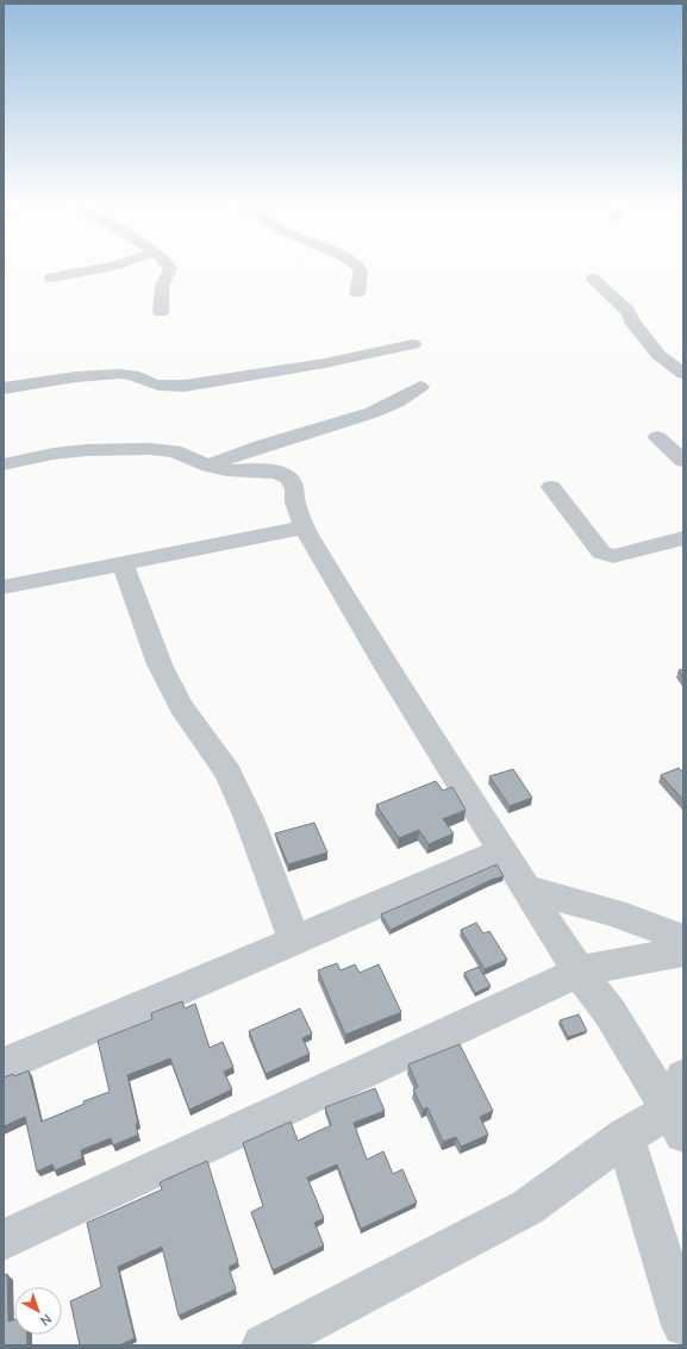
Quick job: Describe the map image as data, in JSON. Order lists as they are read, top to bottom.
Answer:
{
  "north": "bottom right"
}
